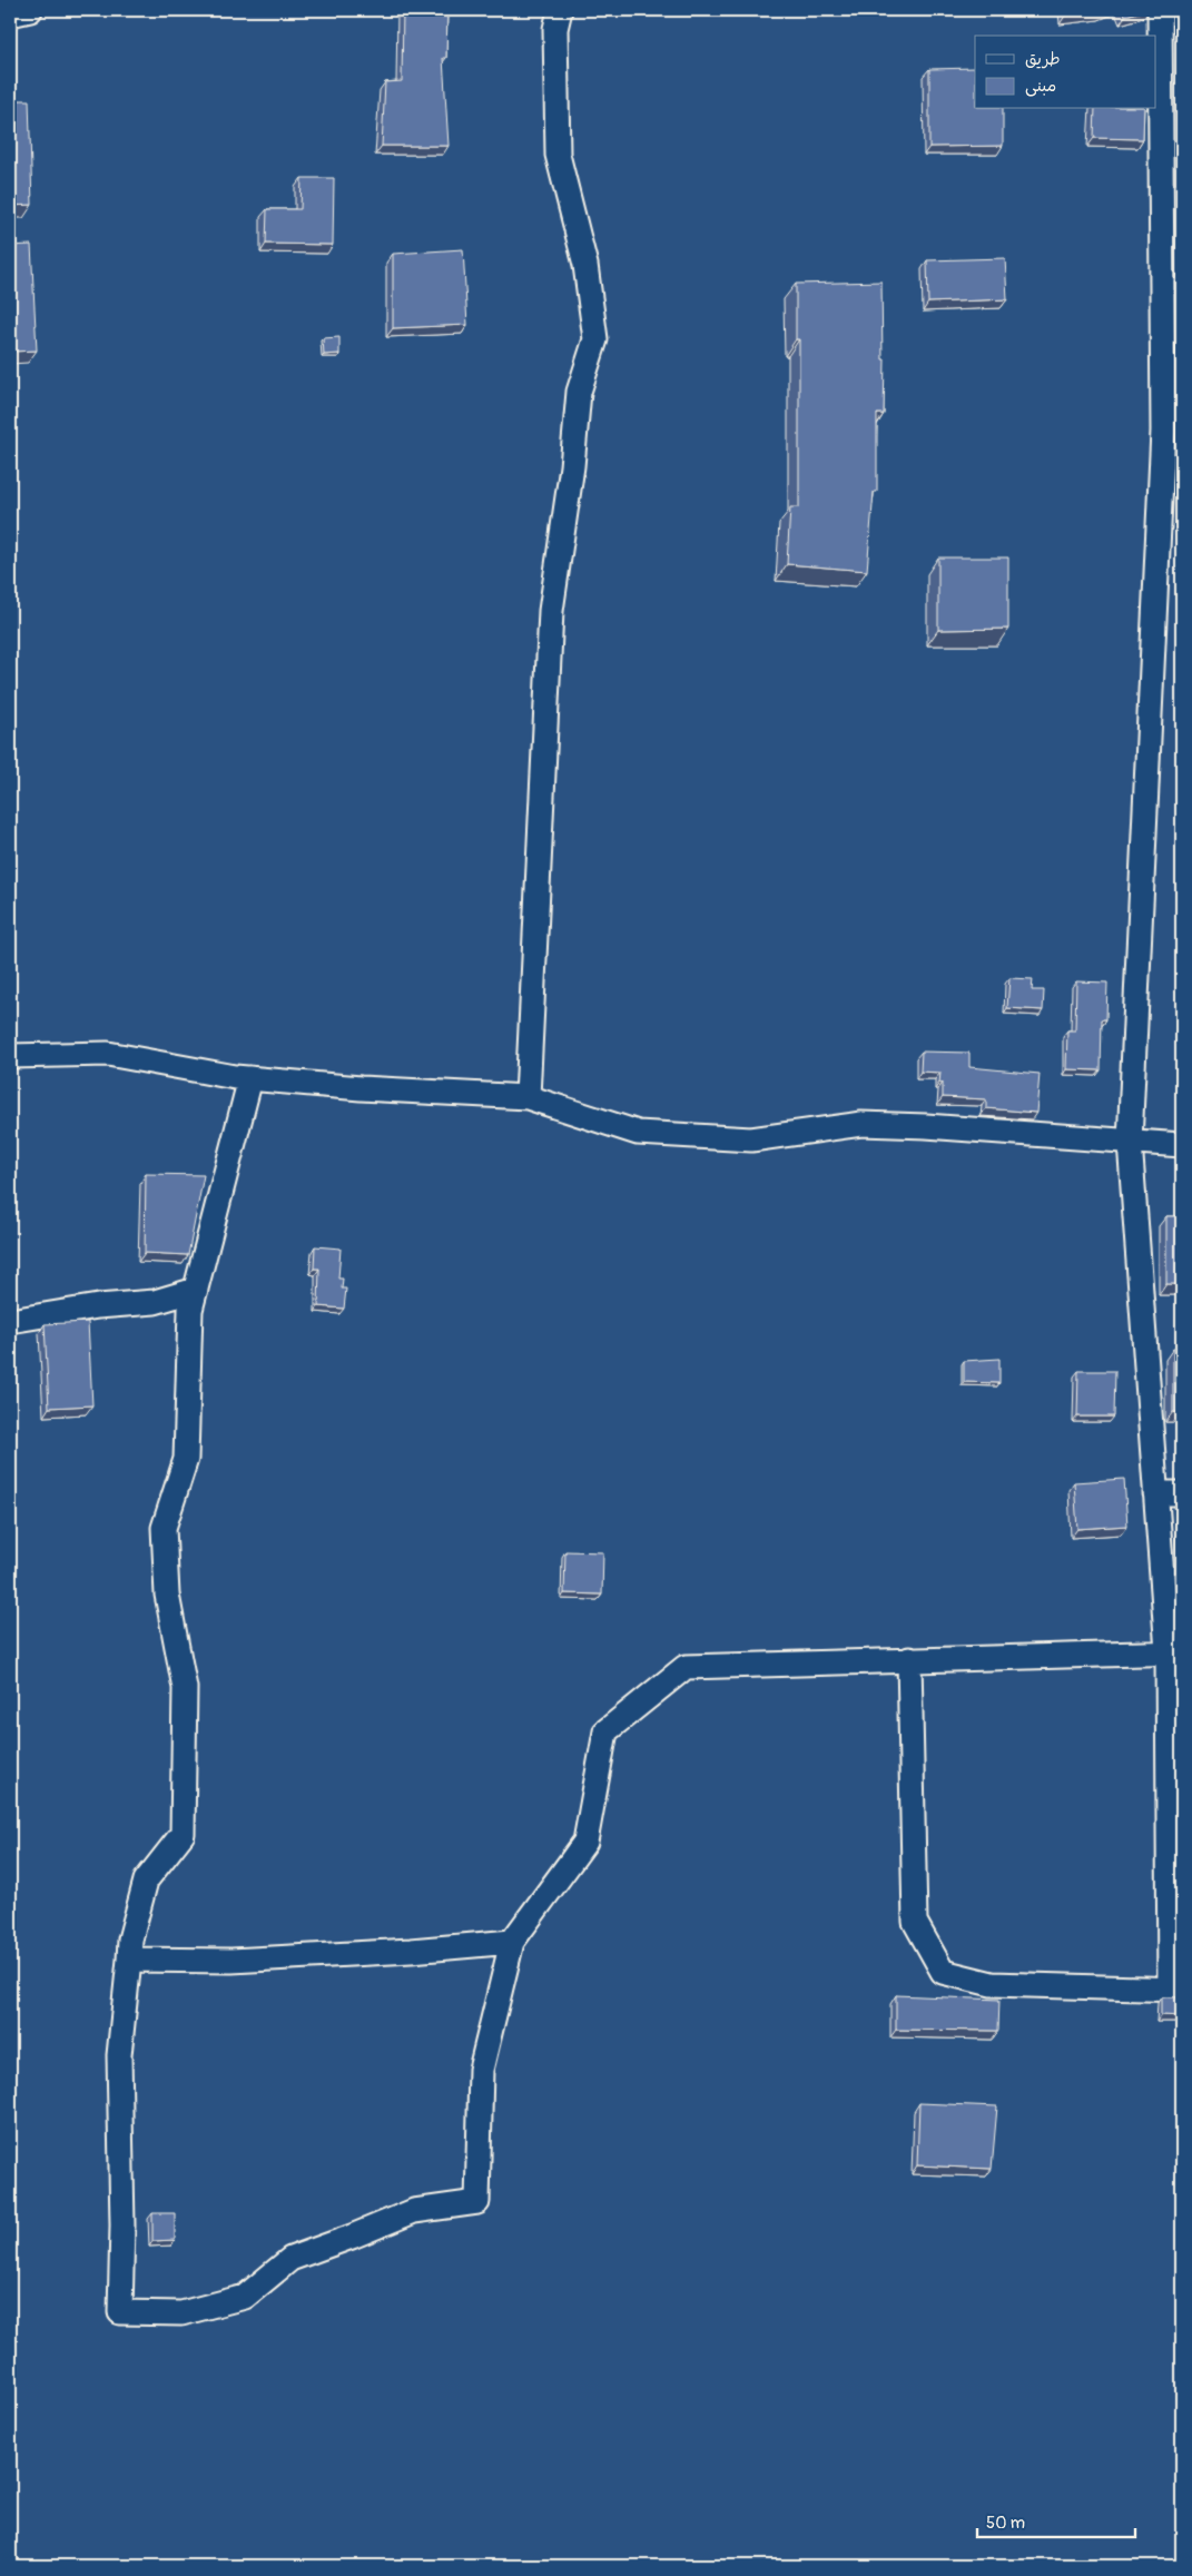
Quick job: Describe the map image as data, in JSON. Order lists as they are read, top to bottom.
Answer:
{
  "legend": ["طريق", "مبنى"],
  "scale_bar": "50 m"
}
